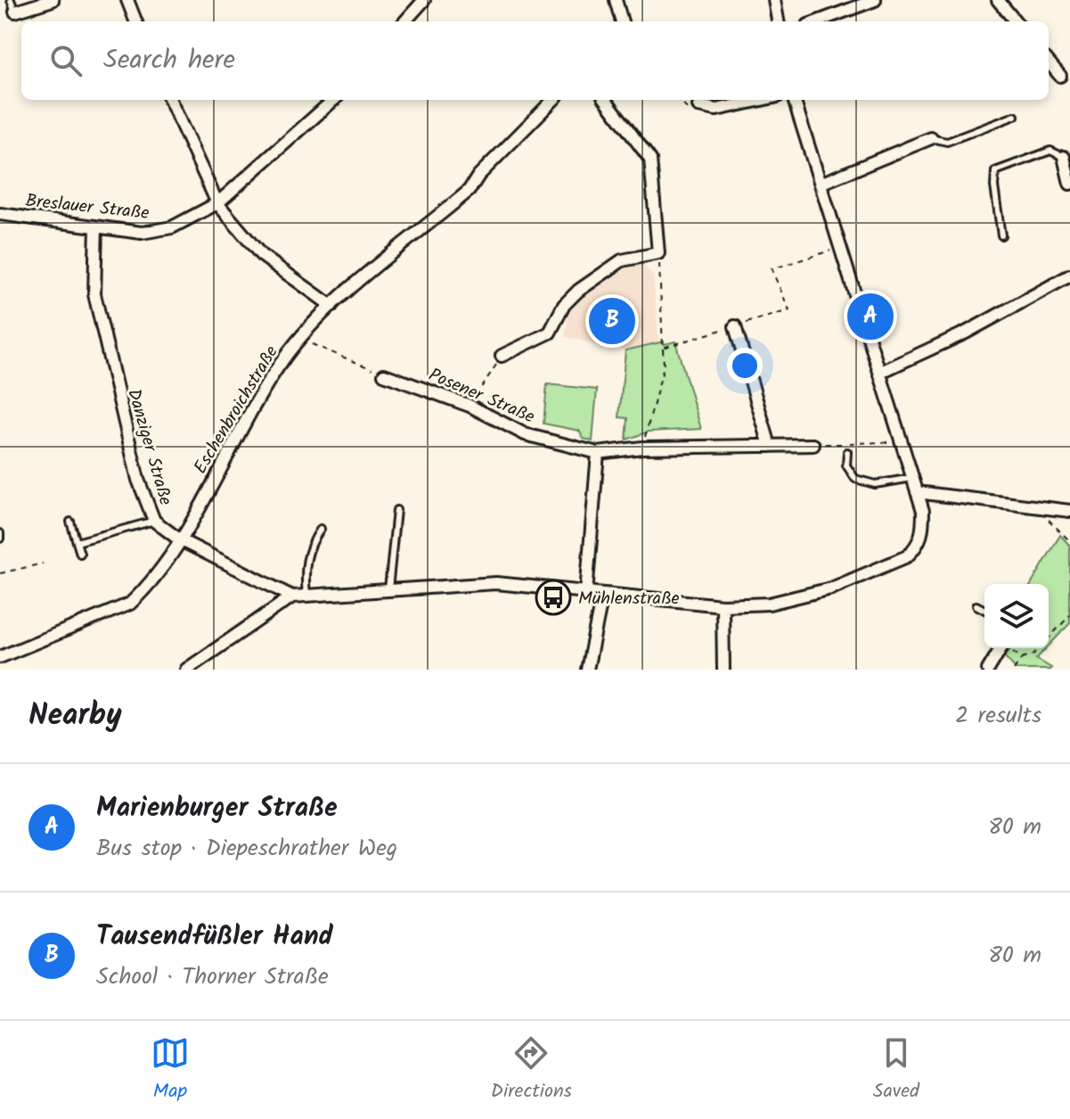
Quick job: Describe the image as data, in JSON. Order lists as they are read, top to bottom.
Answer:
{
  "streets": {
    "street": [
      "Breslauer Straße",
      "Posener Straße",
      "Eschenbroichstraße",
      "Danziger Straße"
    ]
  },
  "crossings": [
    ["Breslauer Straße", "Danziger Straße"],
    ["Eschenbroichstraße", "Danziger Straße"]
  ],
  "places": {
    "bus stop": ["Mühlenstraße"]
  },
  "page": {
    "search": "Search here",
    "pins": ["A", "B"],
    "heading": ["Nearby", "2 results"],
    "list": [
      {
        "mark": "A",
        "name": "Marienburger Straße",
        "note": "Bus stop · Diepeschrather Weg",
        "value": "80 m"
      },
      {
        "mark": "B",
        "name": "Tausendfüßler Hand",
        "note": "School · Thorner Straße",
        "value": "80 m"
      }
    ],
    "nav": ["Map", "Directions", "Saved"]
  }
}
